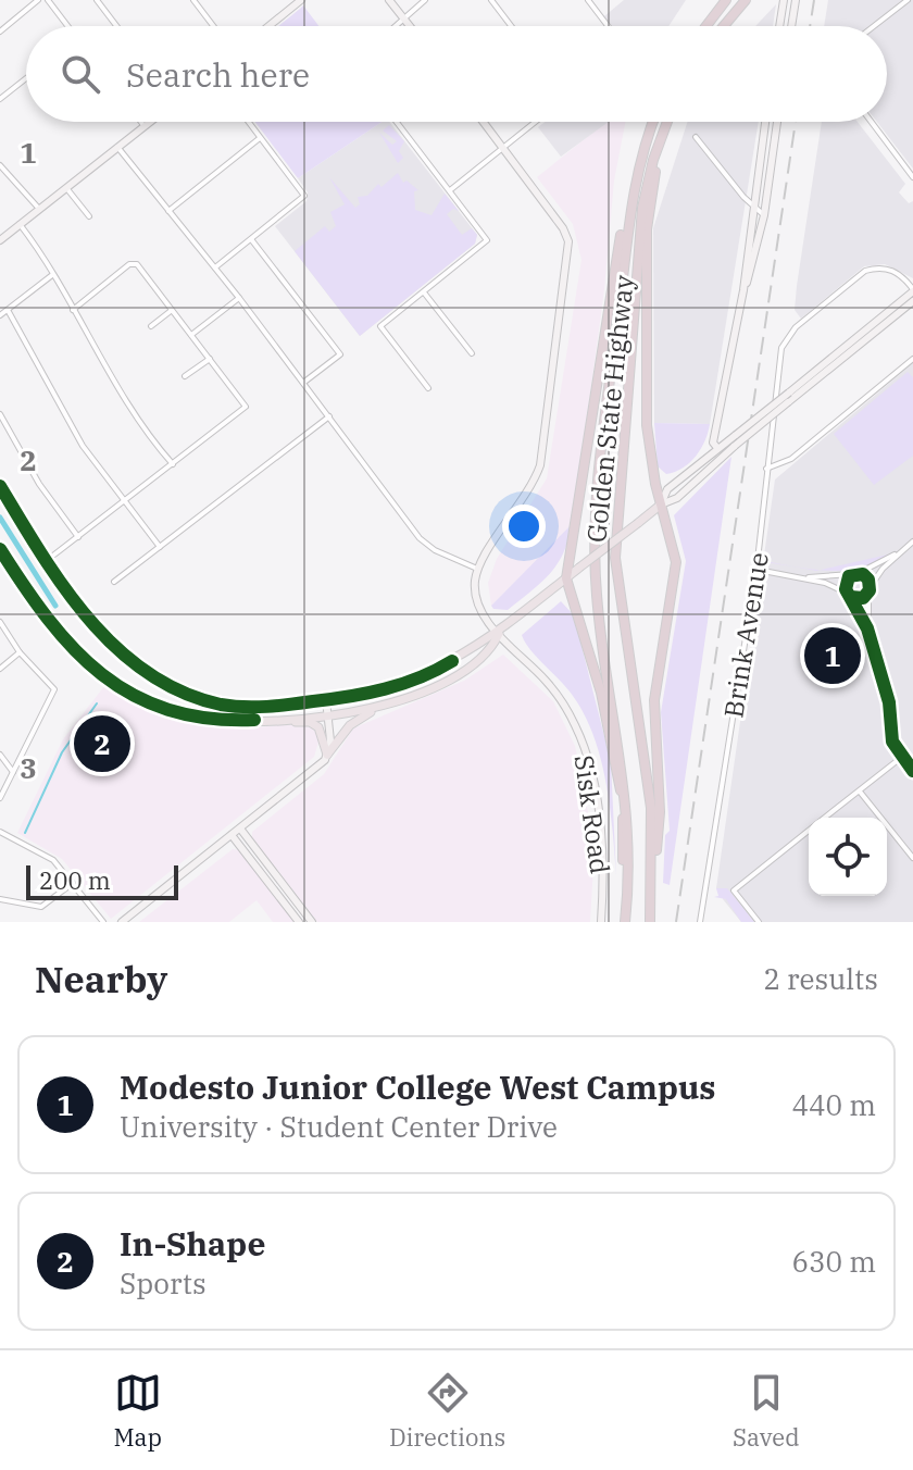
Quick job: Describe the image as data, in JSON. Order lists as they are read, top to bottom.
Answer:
{
  "streets": {
    "highway": ["Golden State Highway"],
    "street": ["Brink Avenue", "Sisk Road"]
  },
  "scale_bar": "200 m",
  "page": {
    "search": "Search here",
    "pins": ["1", "2"],
    "scale": "200 m",
    "heading": ["Nearby", "2 results"],
    "list": [
      {
        "mark": "1",
        "name": "Modesto Junior College West Campus",
        "note": "University · Student Center Drive",
        "value": "440 m"
      },
      {
        "mark": "2",
        "name": "In-Shape",
        "note": "Sports",
        "value": "630 m"
      }
    ],
    "nav": ["Map", "Directions", "Saved"]
  },
  "grid": {
    "rows": ["1", "2", "3"]
  }
}
